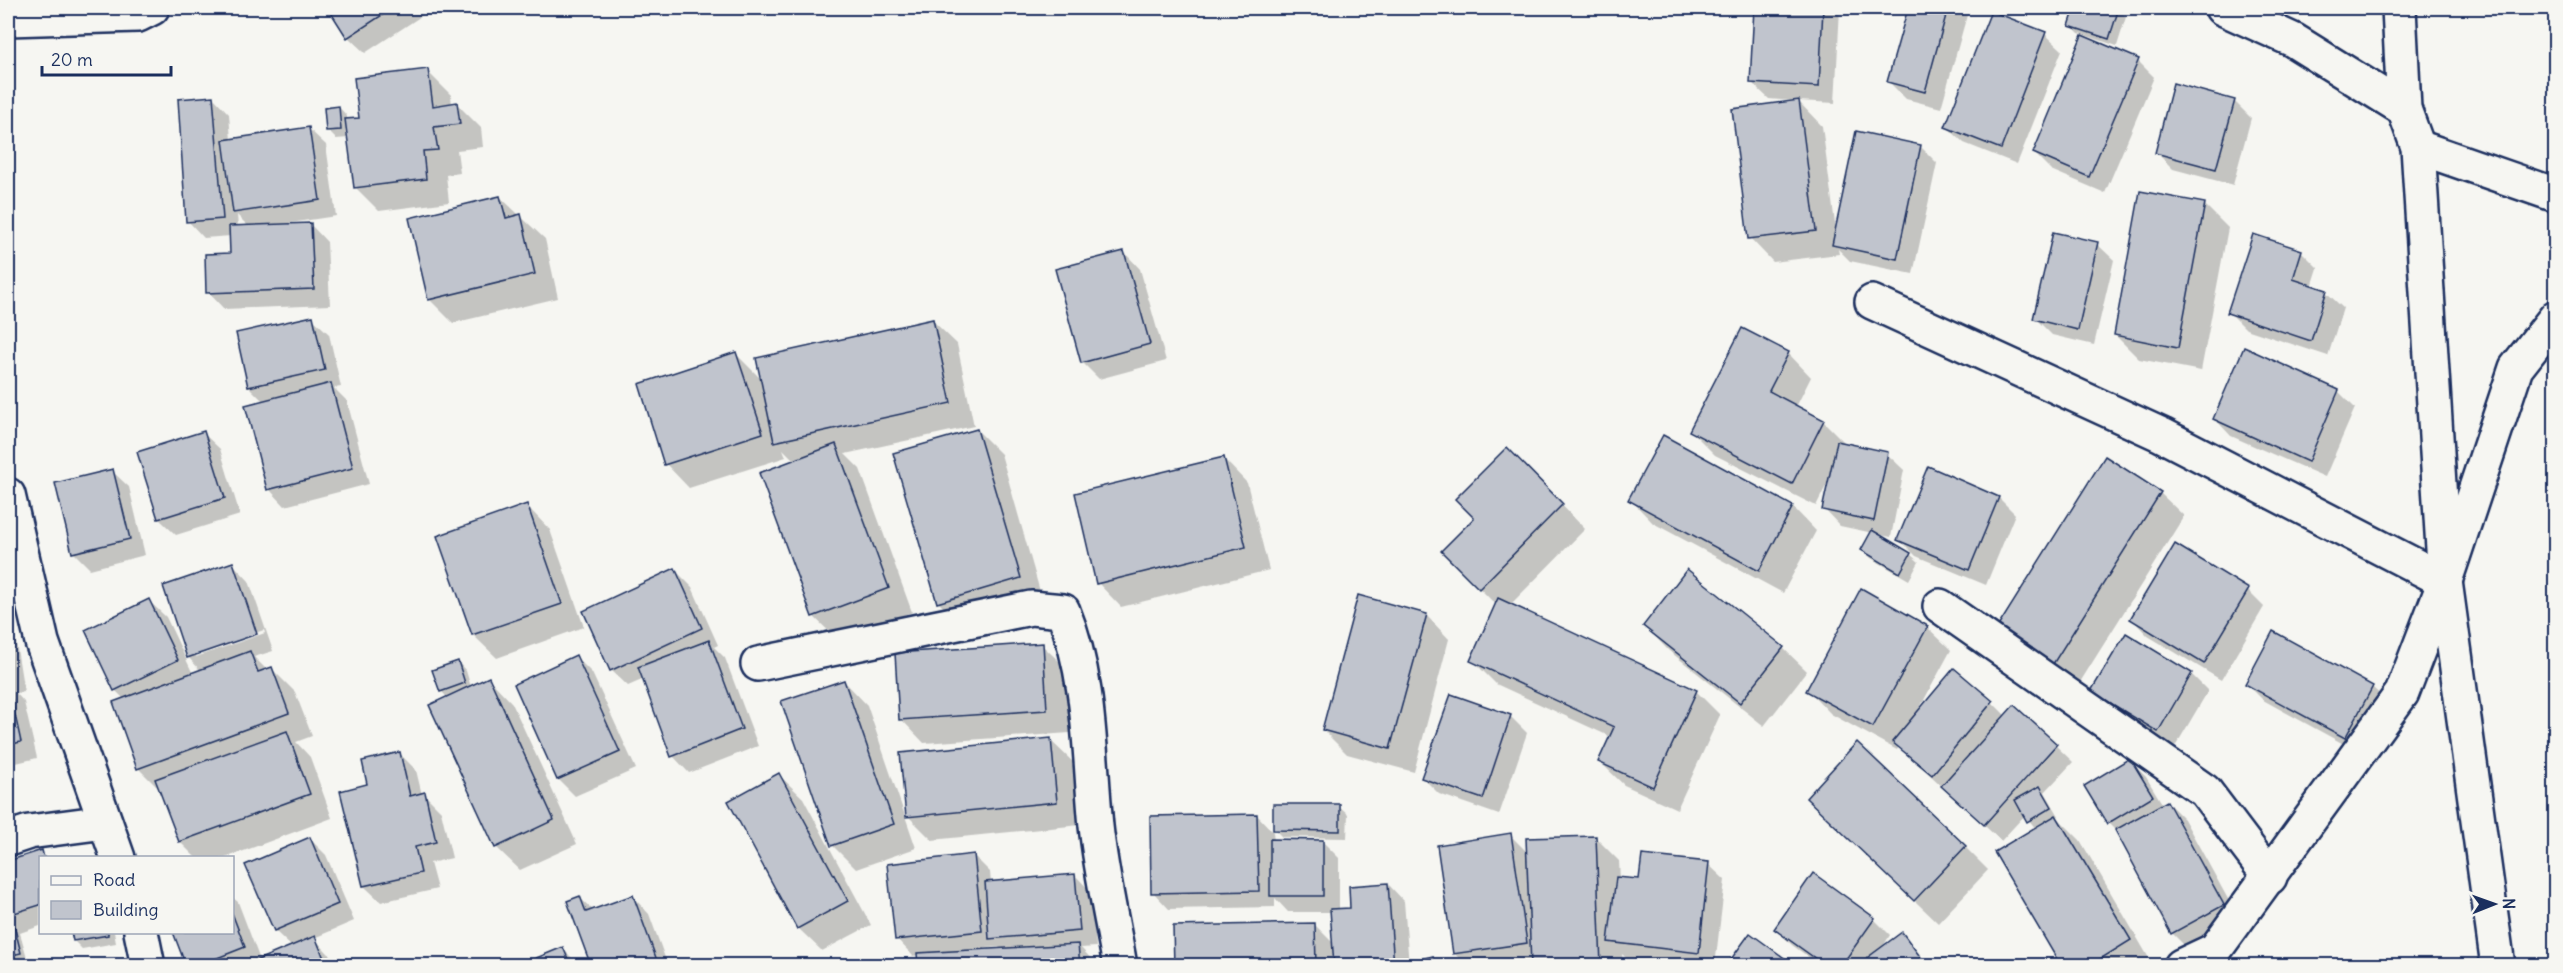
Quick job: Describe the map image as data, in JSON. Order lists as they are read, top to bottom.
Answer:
{
  "legend": ["Road", "Building"],
  "scale_bar": "20 m",
  "north": "right"
}
